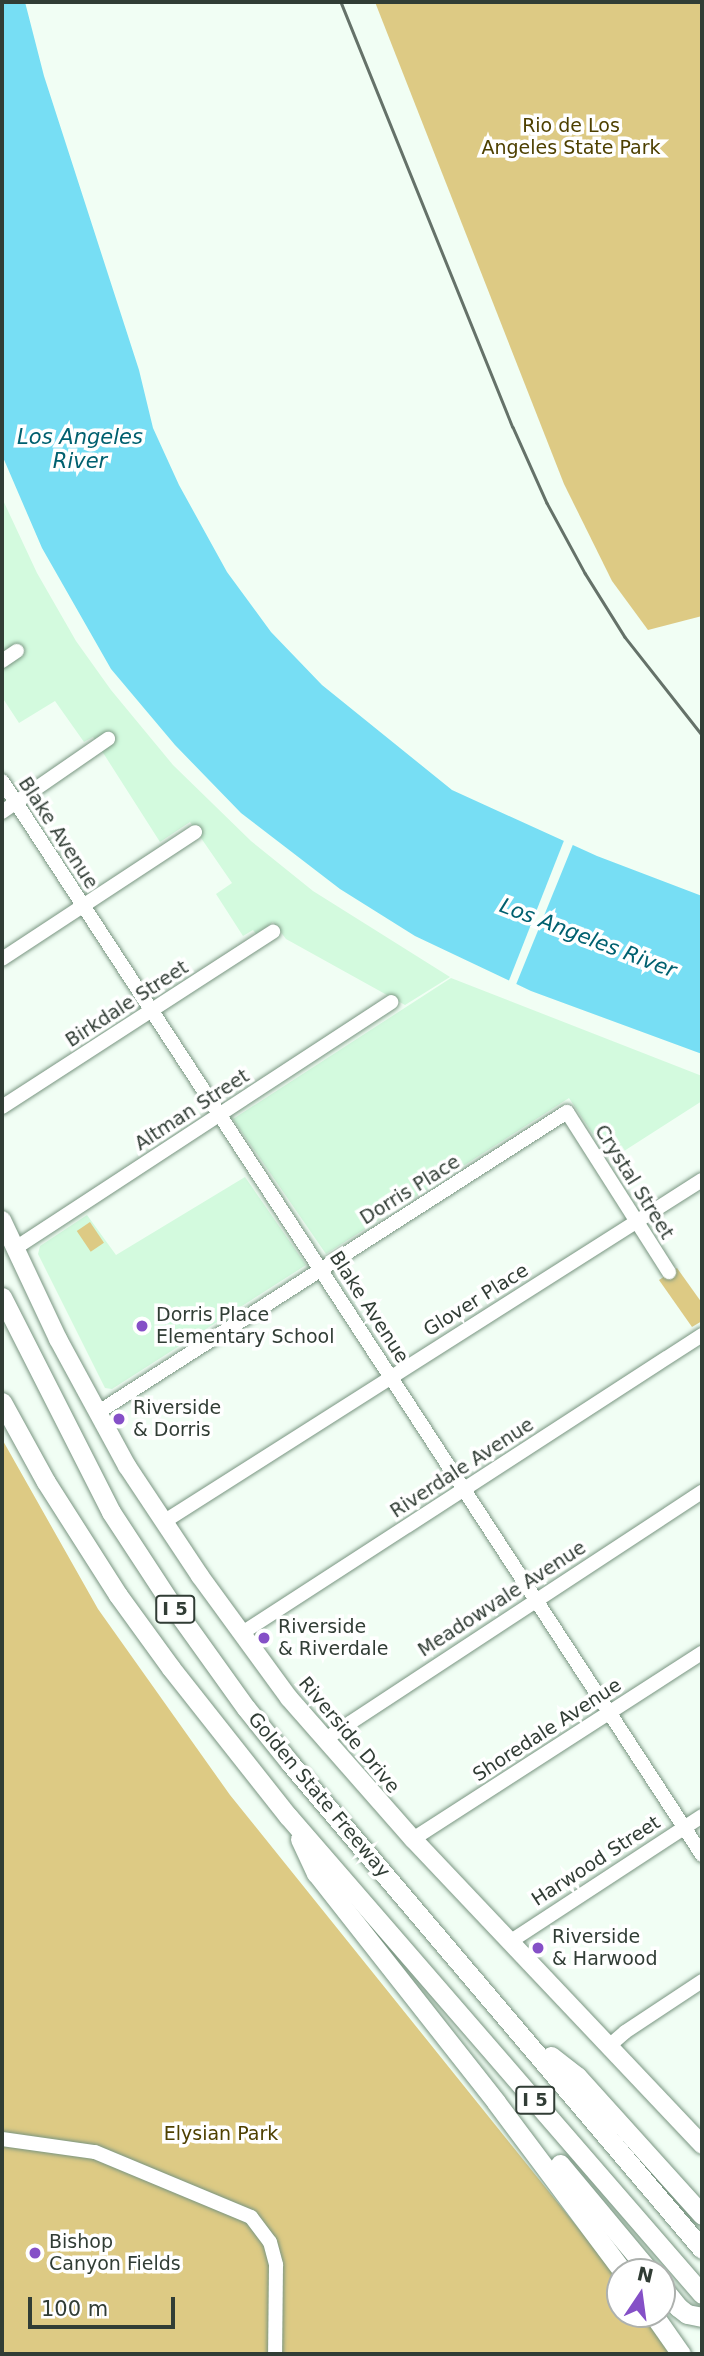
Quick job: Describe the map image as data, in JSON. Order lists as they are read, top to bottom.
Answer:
{
  "streets": {
    "highway": ["I 5", "Golden State Freeway"],
    "main road": ["Riverside Drive"],
    "street": [
      "Blake Avenue",
      "Birkdale Street",
      "Altman Street",
      "Crystal Street",
      "Dorris Place",
      "Glover Place",
      "Riverdale Avenue",
      "Meadowvale Avenue",
      "Shoredale Avenue",
      "Harwood Street"
    ]
  },
  "crossings": [
    ["Blake Avenue", "Birkdale Street"],
    ["Blake Avenue", "Altman Street"],
    ["Blake Avenue", "Dorris Place"],
    ["Blake Avenue", "Glover Place"],
    ["Blake Avenue", "Riverdale Avenue"],
    ["Blake Avenue", "Meadowvale Avenue"],
    ["Blake Avenue", "Shoredale Avenue"],
    ["Blake Avenue", "Harwood Street"],
    ["Altman Street", "Riverside Drive"],
    ["Crystal Street", "Dorris Place"],
    ["Crystal Street", "Glover Place"],
    ["Dorris Place", "Riverside Drive"],
    ["Glover Place", "Riverside Drive"],
    ["Riverdale Avenue", "Riverside Drive"],
    ["Meadowvale Avenue", "Riverside Drive"],
    ["Shoredale Avenue", "Riverside Drive"],
    ["Riverside Drive", "Harwood Street"]
  ],
  "water": ["Los Angeles River"],
  "parks": ["Rio de Los Angeles State Park", "Elysian Park"],
  "places": [
    "Dorris Place Elementary School",
    "Riverside & Dorris",
    "Riverside & Riverdale",
    "Riverside & Harwood",
    "Bishop Canyon Fields"
  ],
  "scale_bar": "100 m",
  "north": "top"
}
